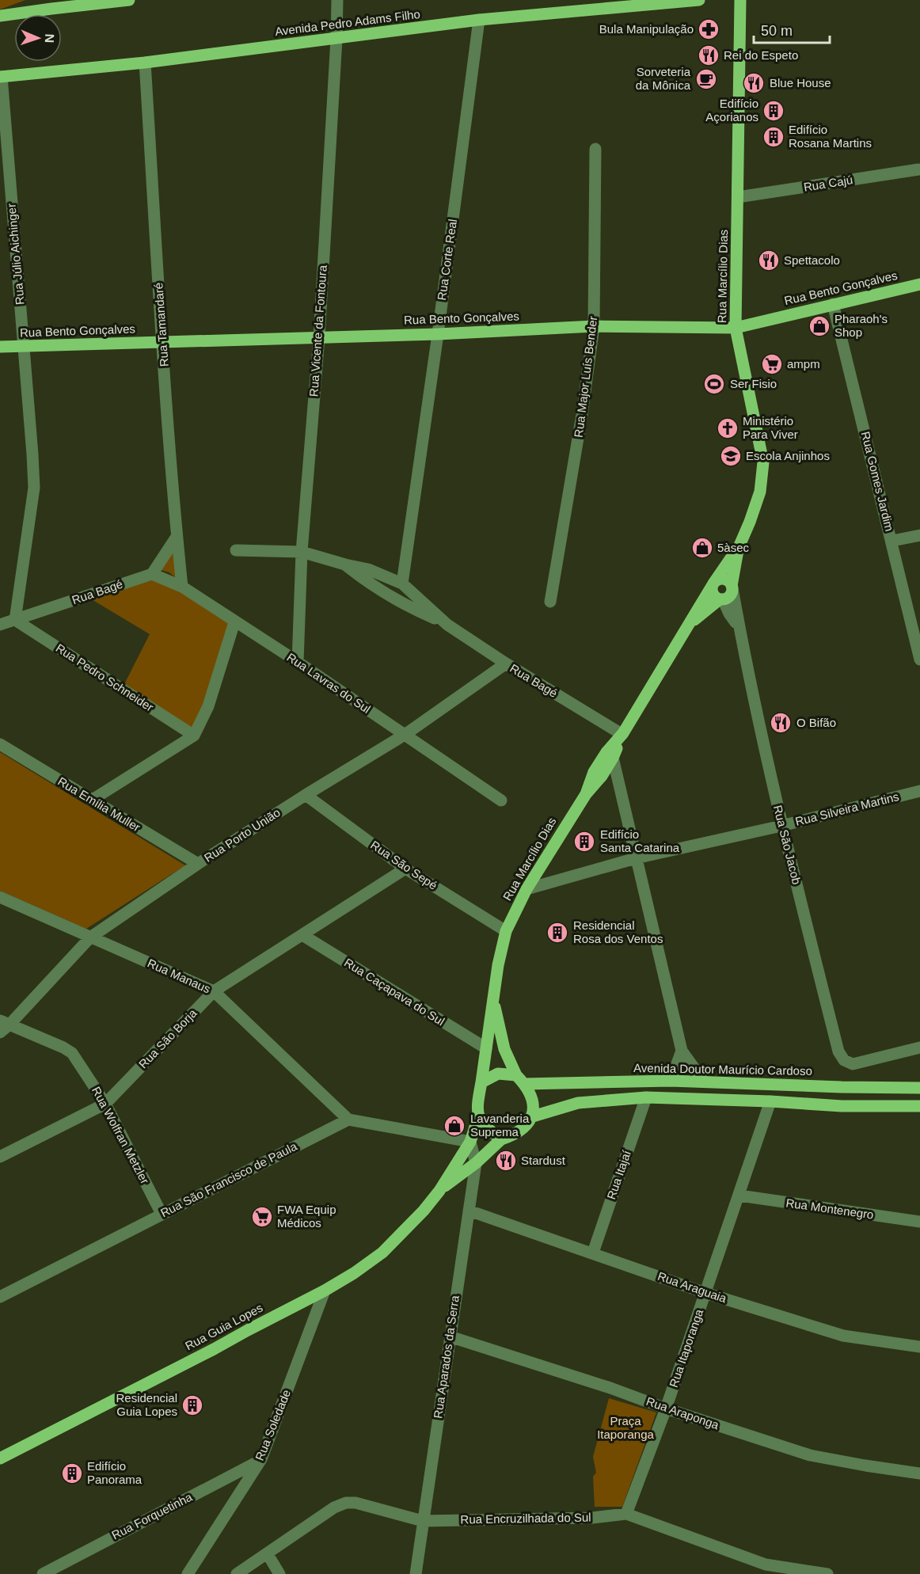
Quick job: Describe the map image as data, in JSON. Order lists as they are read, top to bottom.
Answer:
{
  "streets": {
    "main road": [
      "Avenida Pedro Adams Filho",
      "Rua Marcílio Dias",
      "Rua Bento Gonçalves",
      "Avenida Doutor Maurício Cardoso",
      "Rua Guia Lopes"
    ],
    "street": [
      "Rua Cajú",
      "Rua Júlio Aichinger",
      "Rua Corte Real",
      "Rua Tamandaré",
      "Rua Vicente da Fontoura",
      "Rua Major Luís Bender",
      "Rua Gomes Jardim",
      "Rua Bagé",
      "Rua Pedro Schneider",
      "Rua Lavras do Sul",
      "Rua Emília Muller",
      "Rua Silveira Martins",
      "Rua Porto União",
      "Rua São Jacob",
      "Rua São Sepé",
      "Rua Manaus",
      "Rua Caçapava do Sul",
      "Rua São Borja",
      "Rua Wolfran Metzler",
      "Rua Itajaí",
      "Rua São Francisco de Paula",
      "Rua Montenegro",
      "Rua Araguaia",
      "Rua Itaporanga",
      "Rua Aparados da Serra",
      "Rua Araponga",
      "Rua Soledade",
      "Rua Forquetinha",
      "Rua Encruzilhada do Sul"
    ]
  },
  "crossings": [
    ["Avenida Pedro Adams Filho", "Rua Júlio Aichinger"],
    ["Avenida Pedro Adams Filho", "Rua Corte Real"],
    ["Avenida Pedro Adams Filho", "Rua Tamandaré"],
    ["Avenida Pedro Adams Filho", "Rua Vicente da Fontoura"],
    ["Rua Cajú", "Rua Marcílio Dias"],
    ["Rua Júlio Aichinger", "Rua Bento Gonçalves"],
    ["Rua Júlio Aichinger", "Rua Bagé"],
    ["Rua Júlio Aichinger", "Rua Pedro Schneider"],
    ["Rua Corte Real", "Rua Bento Gonçalves"],
    ["Rua Corte Real", "Rua Bagé"],
    ["Rua Marcílio Dias", "Rua Bento Gonçalves"],
    ["Rua Marcílio Dias", "Rua Bagé"],
    ["Rua Marcílio Dias", "Rua Silveira Martins"],
    ["Rua Marcílio Dias", "Rua São Jacob"],
    ["Rua Marcílio Dias", "Rua São Sepé"],
    ["Rua Marcílio Dias", "Rua Caçapava do Sul"],
    ["Rua Marcílio Dias", "Avenida Doutor Maurício Cardoso"],
    ["Rua Marcílio Dias", "Rua Guia Lopes"],
    ["Rua Bento Gonçalves", "Rua Tamandaré"],
    ["Rua Bento Gonçalves", "Rua Vicente da Fontoura"],
    ["Rua Bento Gonçalves", "Rua Major Luís Bender"],
    ["Rua Bento Gonçalves", "Rua Gomes Jardim"],
    ["Rua Tamandaré", "Rua Lavras do Sul"],
    ["Rua Vicente da Fontoura", "Rua Bagé"],
    ["Rua Vicente da Fontoura", "Rua Lavras do Sul"],
    ["Rua Bagé", "Rua Pedro Schneider"],
    ["Rua Bagé", "Rua Lavras do Sul"],
    ["Rua Bagé", "Rua Porto União"],
    ["Rua Lavras do Sul", "Rua Porto União"],
    ["Rua Emília Muller", "Rua Porto União"],
    ["Rua Silveira Martins", "Rua São Jacob"],
    ["Rua Porto União", "Rua São Sepé"],
    ["Rua Porto União", "Rua Manaus"],
    ["Rua Porto União", "Rua Wolfran Metzler"],
    ["Rua São Sepé", "Rua São Borja"],
    ["Rua Manaus", "Rua São Borja"],
    ["Rua Manaus", "Rua São Francisco de Paula"],
    ["Rua Caçapava do Sul", "Rua São Borja"],
    ["Rua São Borja", "Rua Wolfran Metzler"],
    ["Avenida Doutor Maurício Cardoso", "Rua Guia Lopes"],
    ["Rua Wolfran Metzler", "Rua São Francisco de Paula"],
    ["Rua Itajaí", "Rua Araguaia"],
    ["Rua Montenegro", "Rua Itaporanga"],
    ["Rua Araguaia", "Rua Itaporanga"],
    ["Rua Araguaia", "Rua Aparados da Serra"],
    ["Rua Guia Lopes", "Rua Aparados da Serra"],
    ["Rua Guia Lopes", "Rua Soledade"],
    ["Rua Itaporanga", "Rua Araponga"],
    ["Rua Itaporanga", "Rua Encruzilhada do Sul"],
    ["Rua Aparados da Serra", "Rua Araponga"],
    ["Rua Aparados da Serra", "Rua Encruzilhada do Sul"],
    ["Rua Soledade", "Rua Forquetinha"]
  ],
  "parks": ["Praça Itaporanga"],
  "places": {
    "pharmacy": ["Bula Manipulação"],
    "restaurant": [
      "Rei do Espeto",
      "Blue House",
      "Spettacolo",
      "O Bifão",
      "Stardust"
    ],
    "cafe": ["Sorveteria da Mônica"],
    "building": [
      "Edifício Açorianos",
      "Edifício Rosana Martins",
      "Edifício Santa Catarina",
      "Residencial Rosa dos Ventos",
      "Residencial Guia Lopes",
      "Edifício Panorama"
    ],
    "shop": ["Pharaoh's Shop", "5àsec", "Lavanderia Suprema"],
    "supermarket": ["ampm", "FWA Equip Médicos"],
    "sports": ["Ser Fisio"],
    "church": ["Ministério Para Viver"],
    "school or university": ["Escola Anjinhos"]
  },
  "scale_bar": "50 m",
  "north": "right"
}
